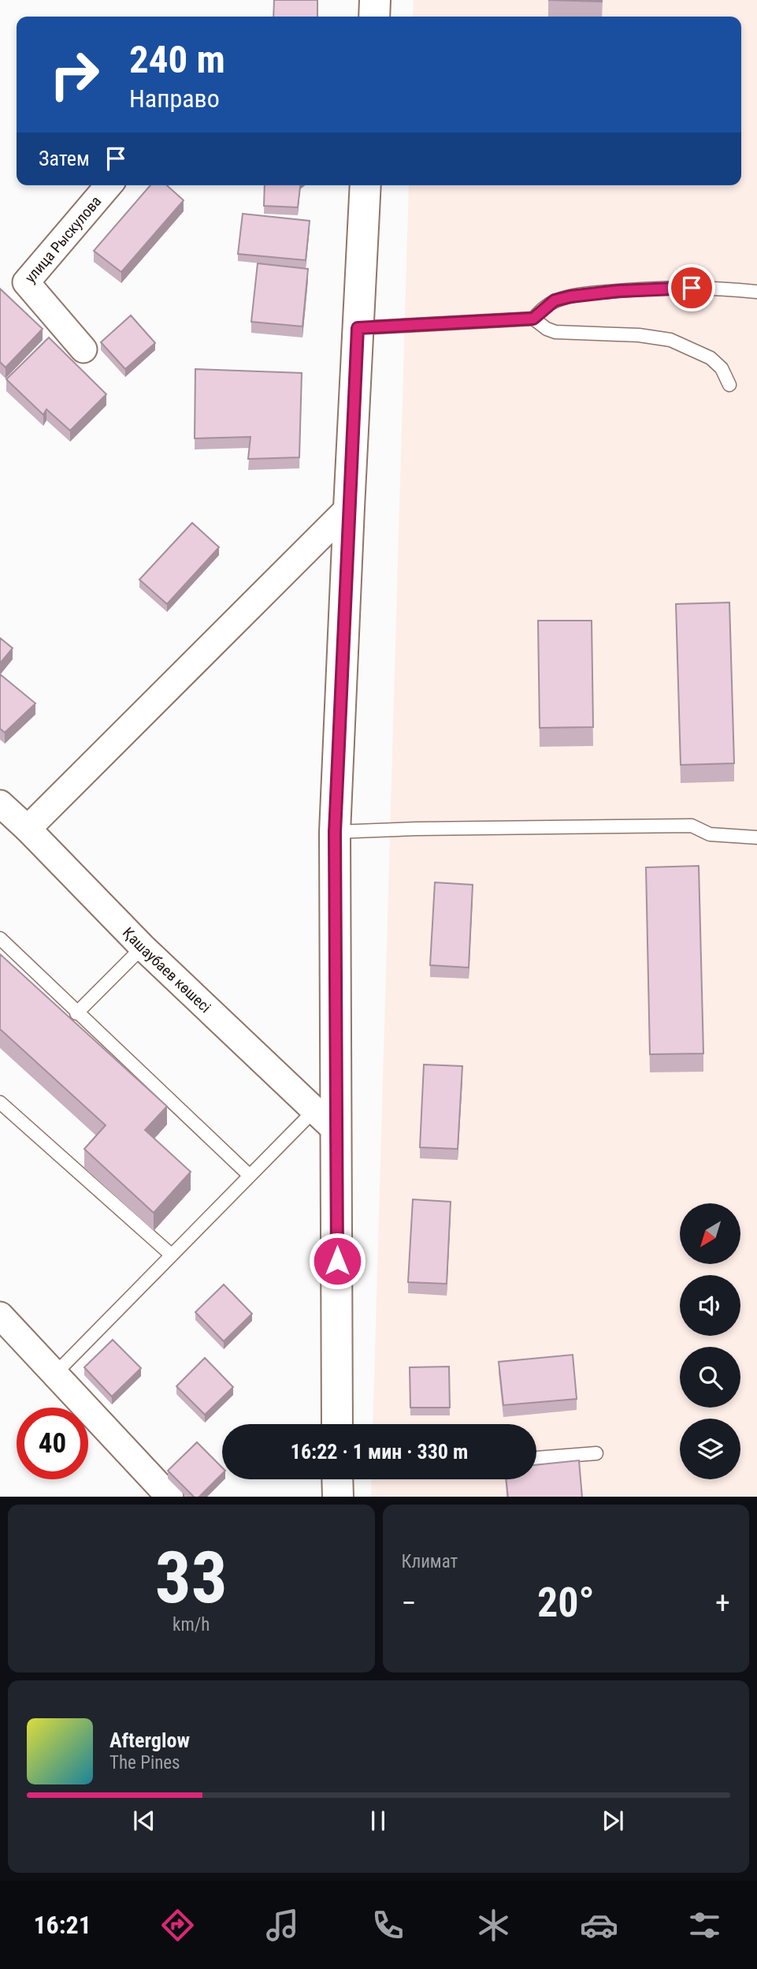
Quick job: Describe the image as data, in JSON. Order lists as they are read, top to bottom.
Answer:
{
  "streets": {
    "street": ["улица Рыскулова", "Қашаубаев көшесі"]
  },
  "north": "bottom left",
  "page": {
    "turn": ["240 m", "Направо"],
    "then": "Затем",
    "limit": "40",
    "trip": "16:22 · 1 мин · 330 m",
    "tile": [
      ["33", "km/h"],
      "Климат"
    ],
    "heat": ["−", "20°", "+"],
    "song": ["Afterglow", "The Pines"],
    "tabs": "16:21"
  }
}
